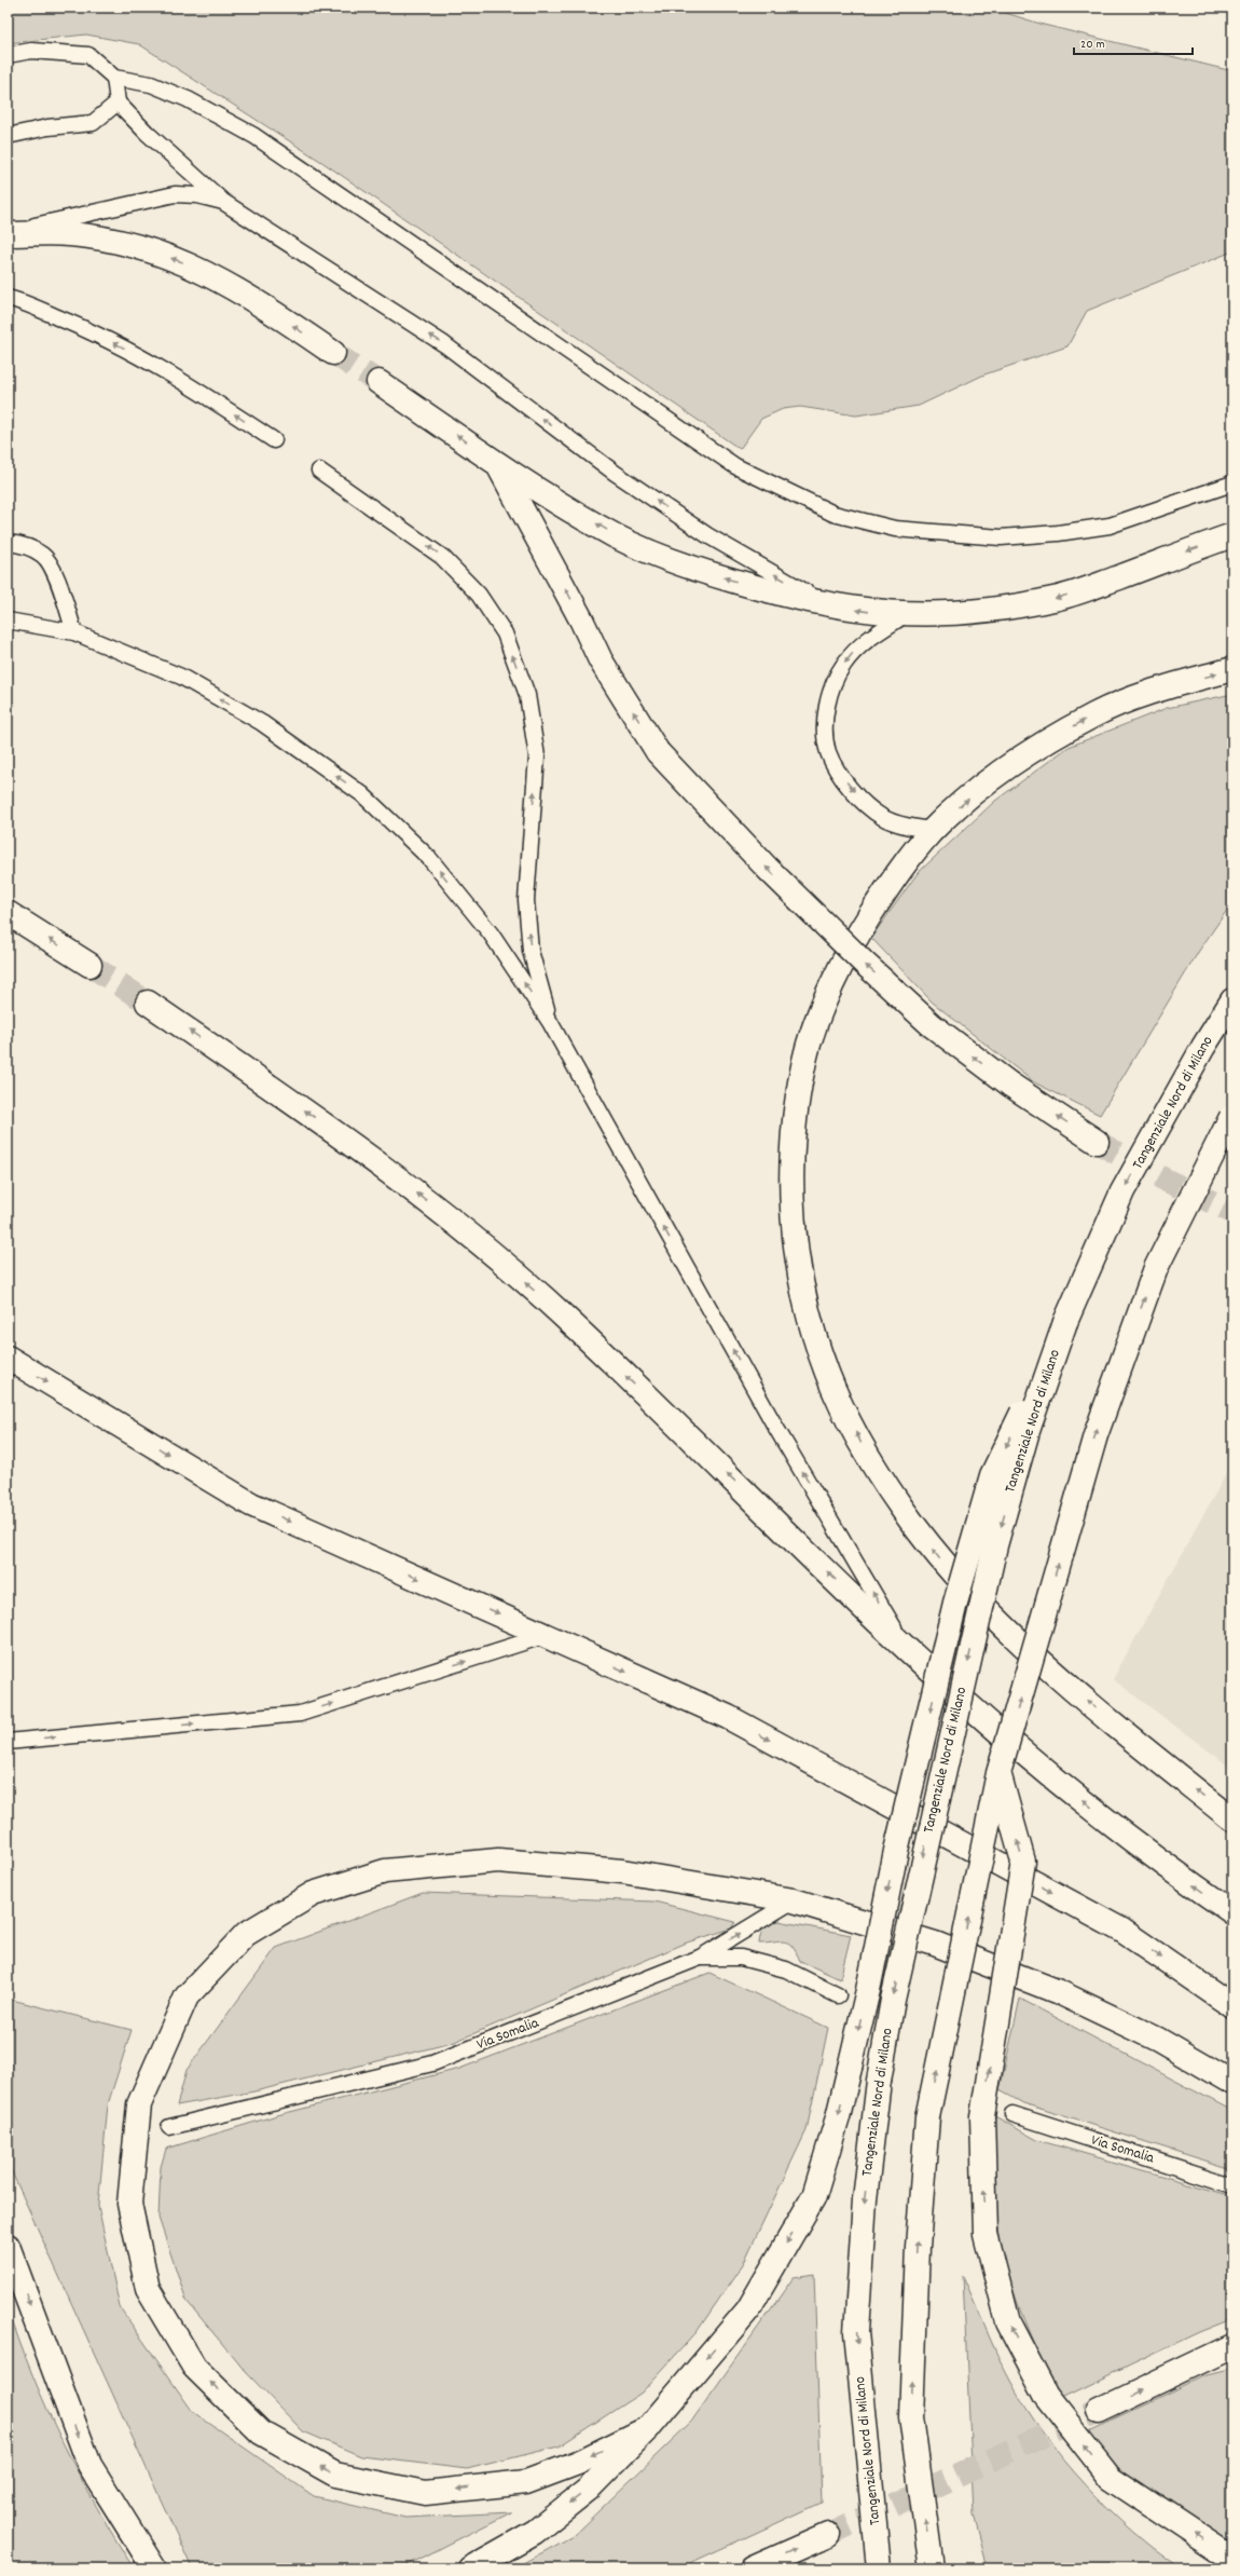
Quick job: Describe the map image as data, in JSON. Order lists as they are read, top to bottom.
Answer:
{
  "streets": {
    "highway": ["Tangenziale Nord di Milano"],
    "lane": ["Via Somalia"]
  },
  "scale_bar": "20 m"
}
